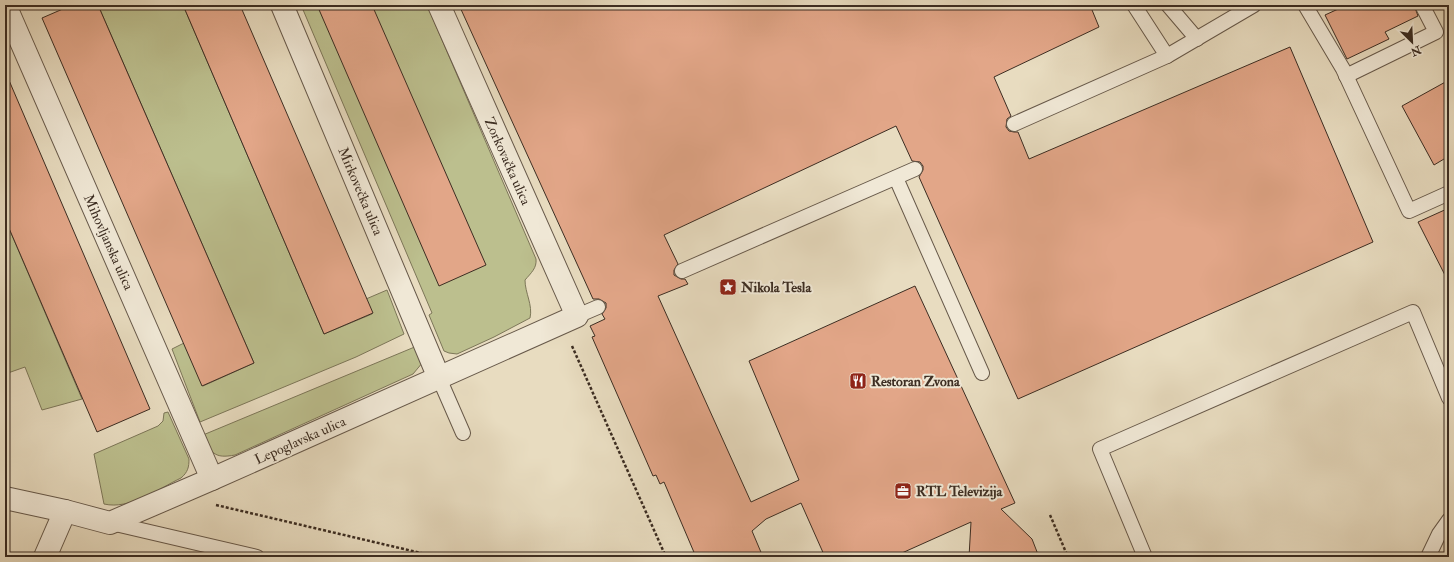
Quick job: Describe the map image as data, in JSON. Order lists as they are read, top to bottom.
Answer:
{
  "streets": {
    "street": [
      "Zorkovačka ulica",
      "Mirkovečka ulica",
      "Mihovljanska ulica",
      "Lepoglavska ulica"
    ]
  },
  "crossings": [
    ["Zorkovačka ulica", "Lepoglavska ulica"],
    ["Mirkovečka ulica", "Lepoglavska ulica"],
    ["Mihovljanska ulica", "Lepoglavska ulica"]
  ],
  "places": {
    "place": ["Nikola Tesla"],
    "restaurant": ["Restoran Zvona"],
    "office": ["RTL Televizija"]
  },
  "north": "bottom right"
}
